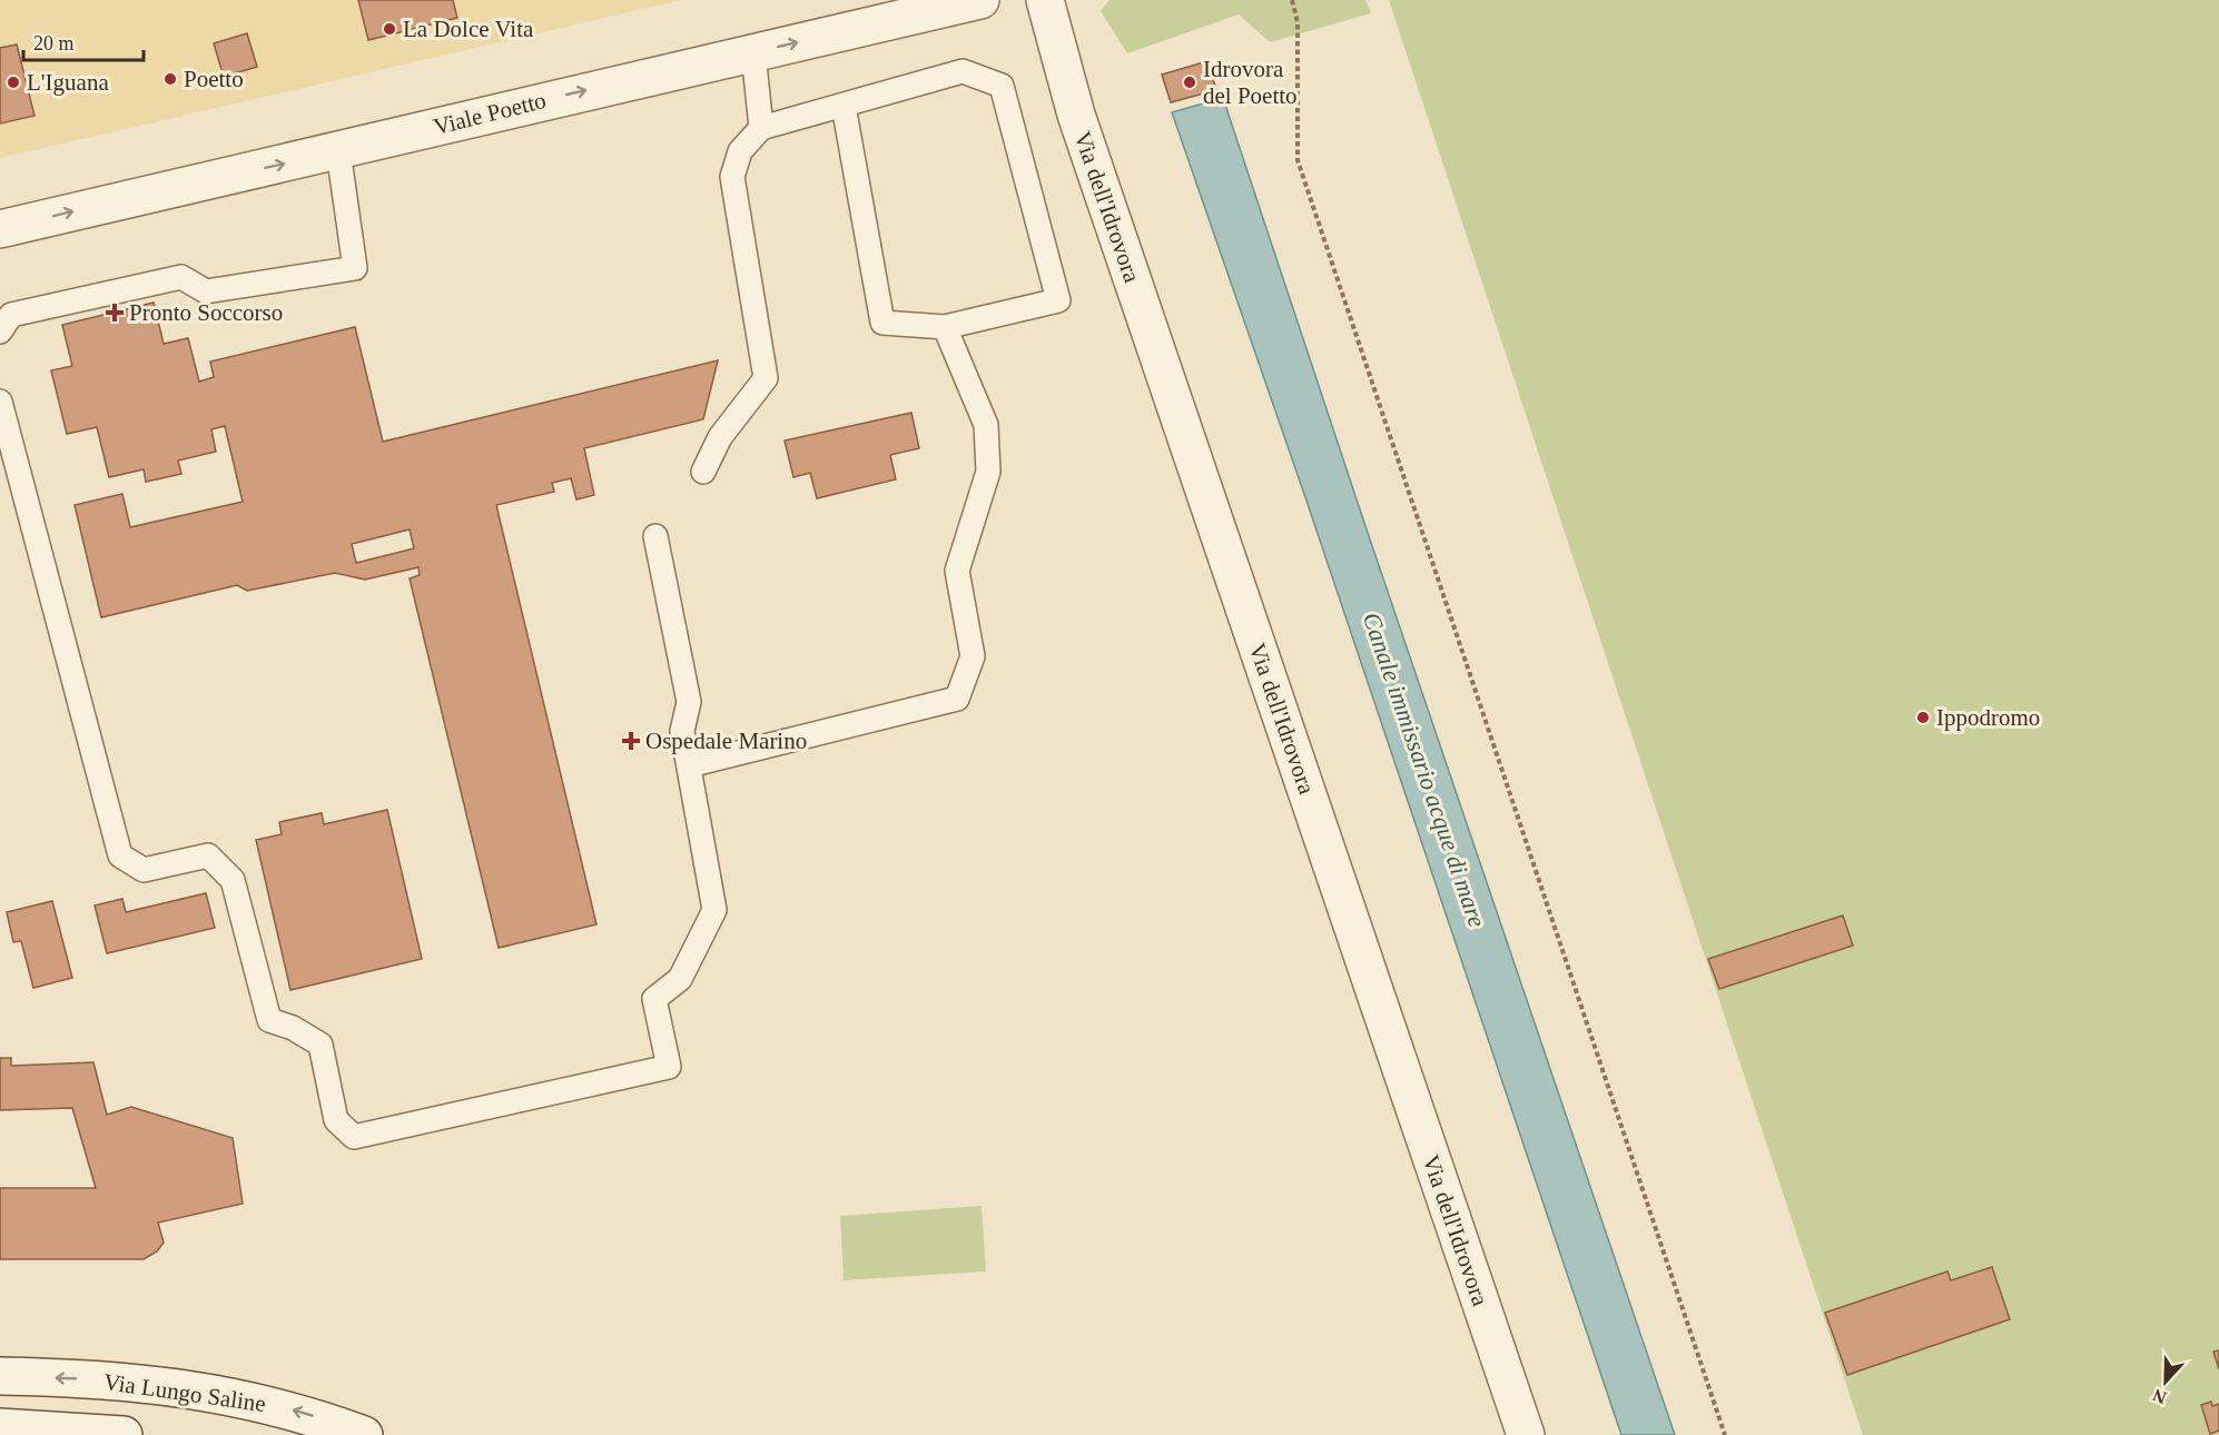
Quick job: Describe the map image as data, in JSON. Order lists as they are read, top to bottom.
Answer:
{
  "streets": {
    "street": ["Viale Poetto", "Via dell'Idrovora", "Via Lungo Saline"]
  },
  "one_way": ["Viale Poetto"],
  "water": ["Canale immissario acque di mare"],
  "places": {
    "other": [
      "La Dolce Vita",
      "Poetto",
      "L'Iguana",
      "Idrovora del Poetto",
      "Ippodromo"
    ],
    "health": ["Pronto Soccorso", "Ospedale Marino"]
  },
  "scale_bar": "20 m",
  "north": "bottom"
}
